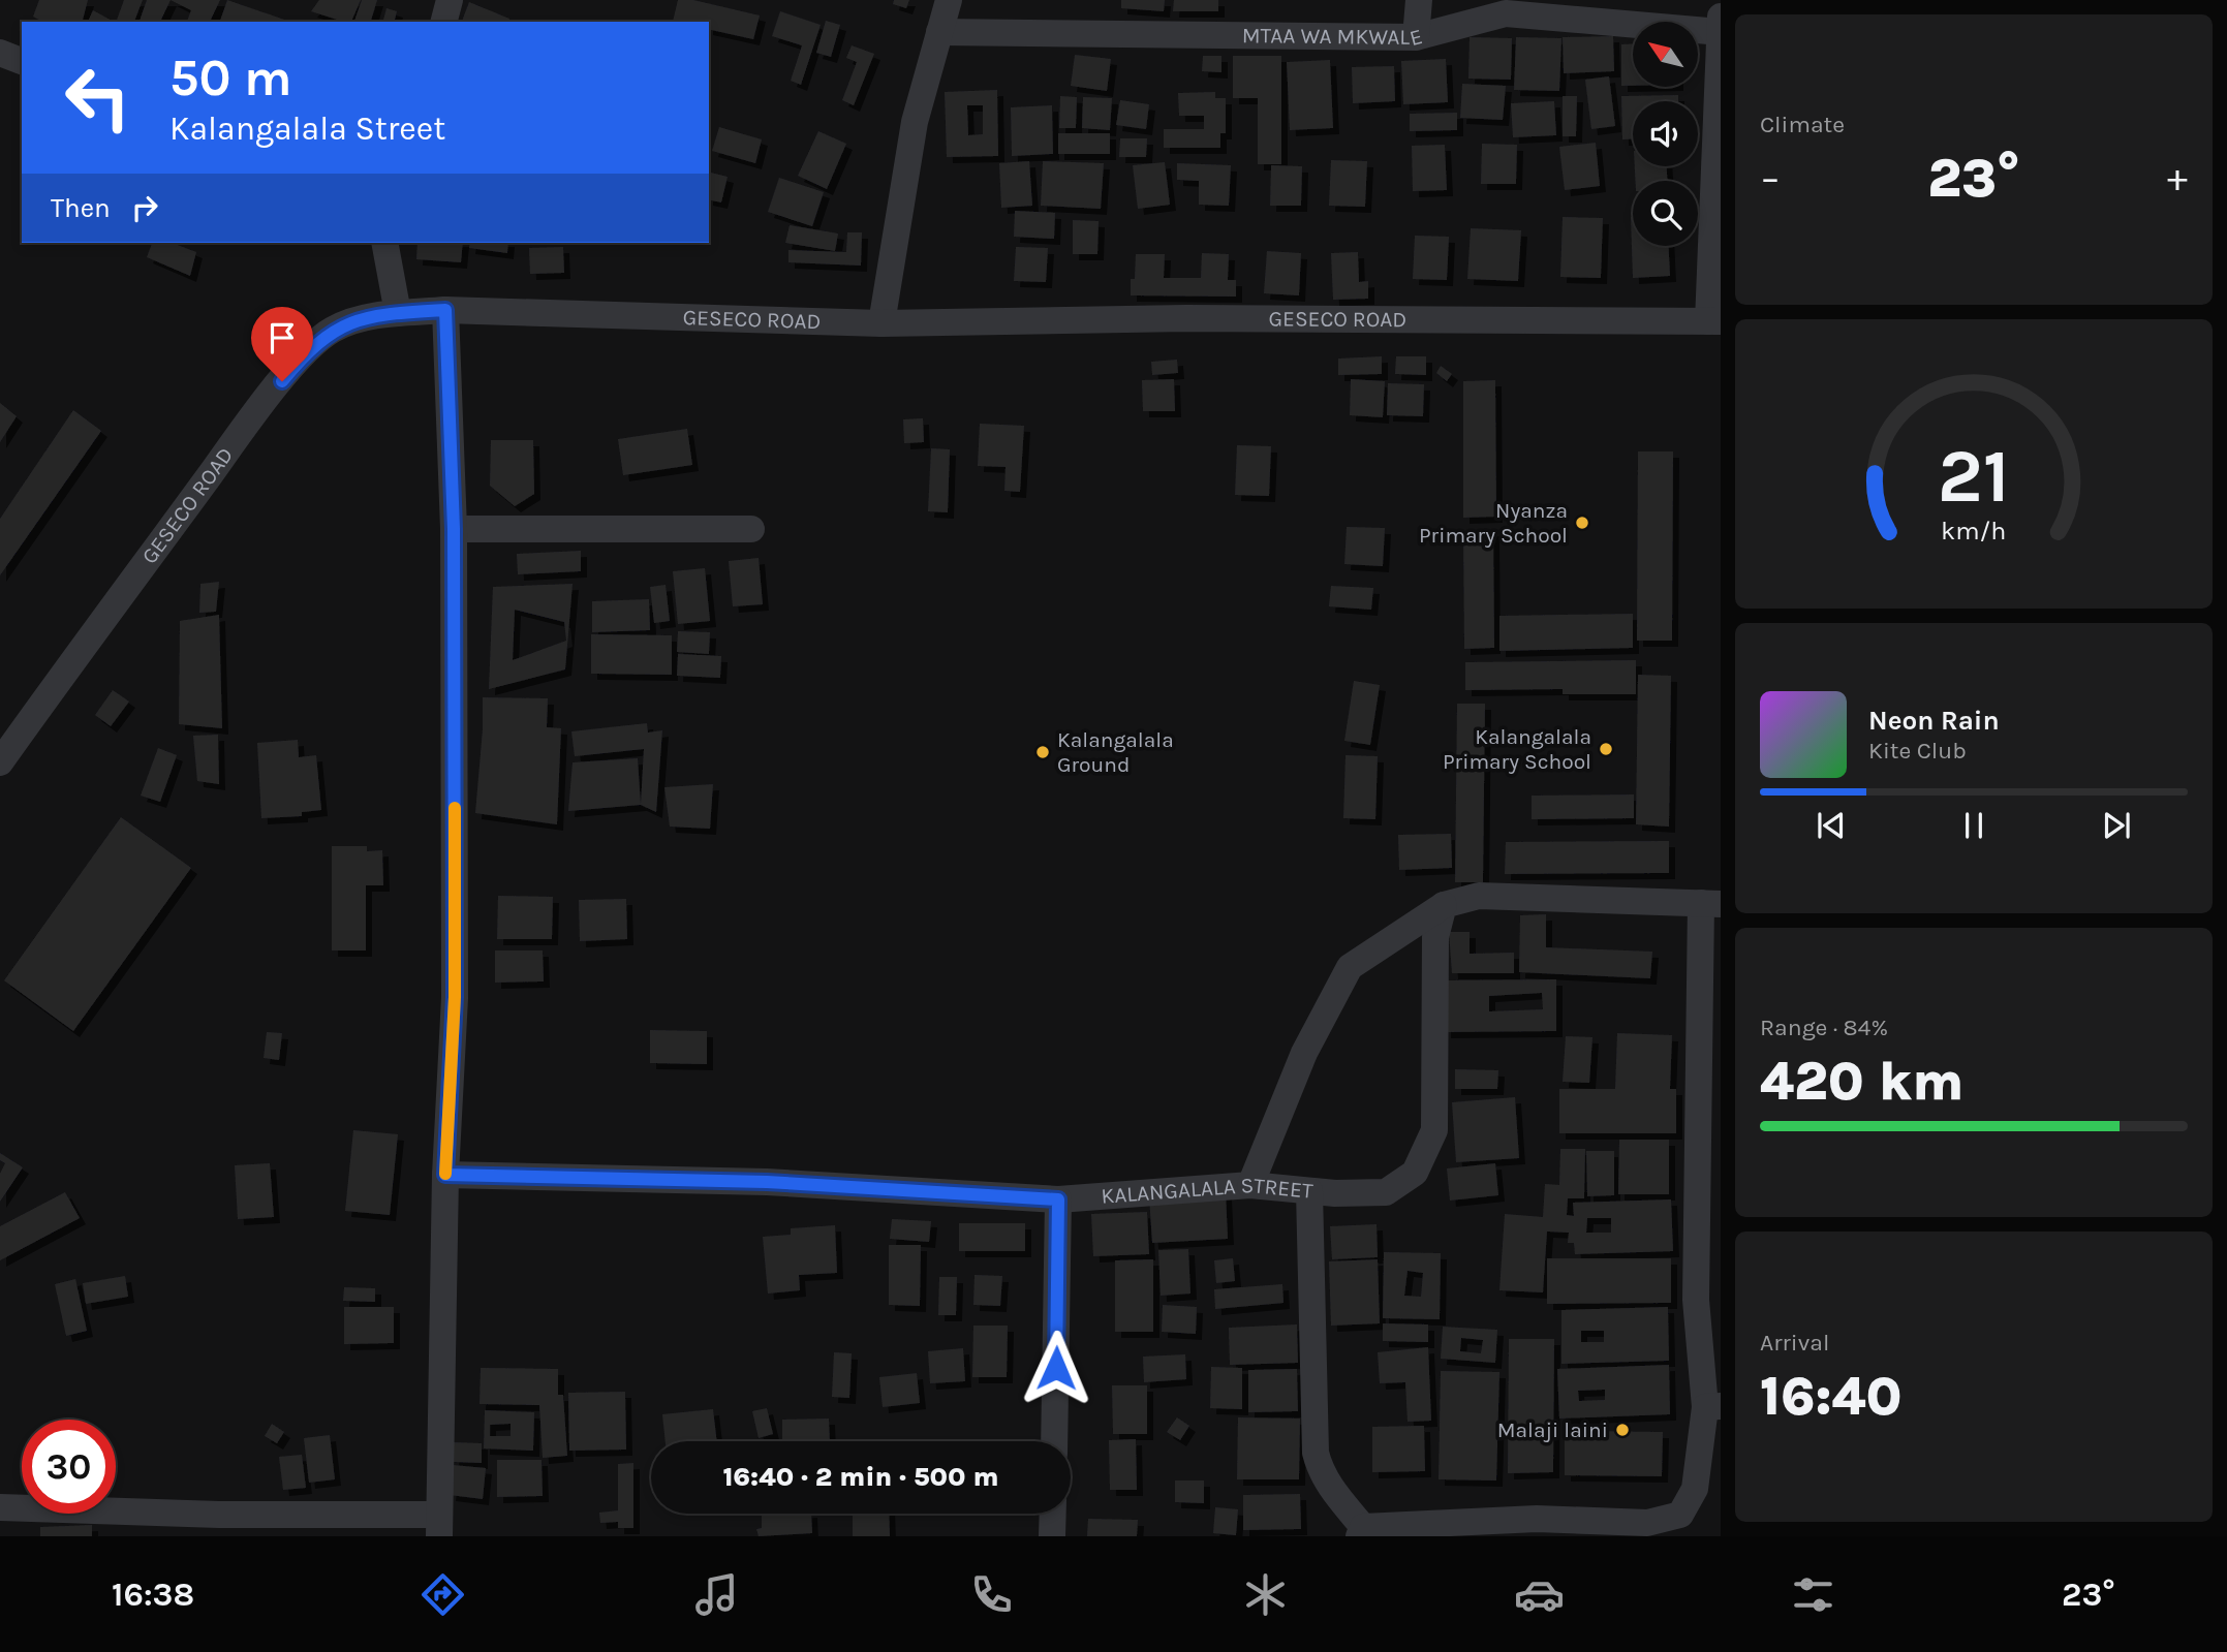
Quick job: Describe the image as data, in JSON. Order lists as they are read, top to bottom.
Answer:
{
  "streets": {
    "street": ["MTAA WA MKWALE", "GESECO ROAD", "KALANGALALA STREET"]
  },
  "places": [
    "Nyanza Primary School",
    "Kalangalala Primary School",
    "Kalangalala Ground",
    "Malaji laini"
  ],
  "north": "top left",
  "page": {
    "tile": [
      "Climate",
      ["Range · 84%", "420 km"],
      ["Arrival", "16:40"]
    ],
    "turn": ["50 m", "Kalangalala Street"],
    "heat": ["−", "23°", "+"],
    "then": "Then",
    "song": ["Neon Rain", "Kite Club"],
    "limit": "30",
    "trip": "16:40 · 2 min · 500 m",
    "tabs": ["16:38", "23°"],
    "gauge": ["21", "km/h"]
  }
}
